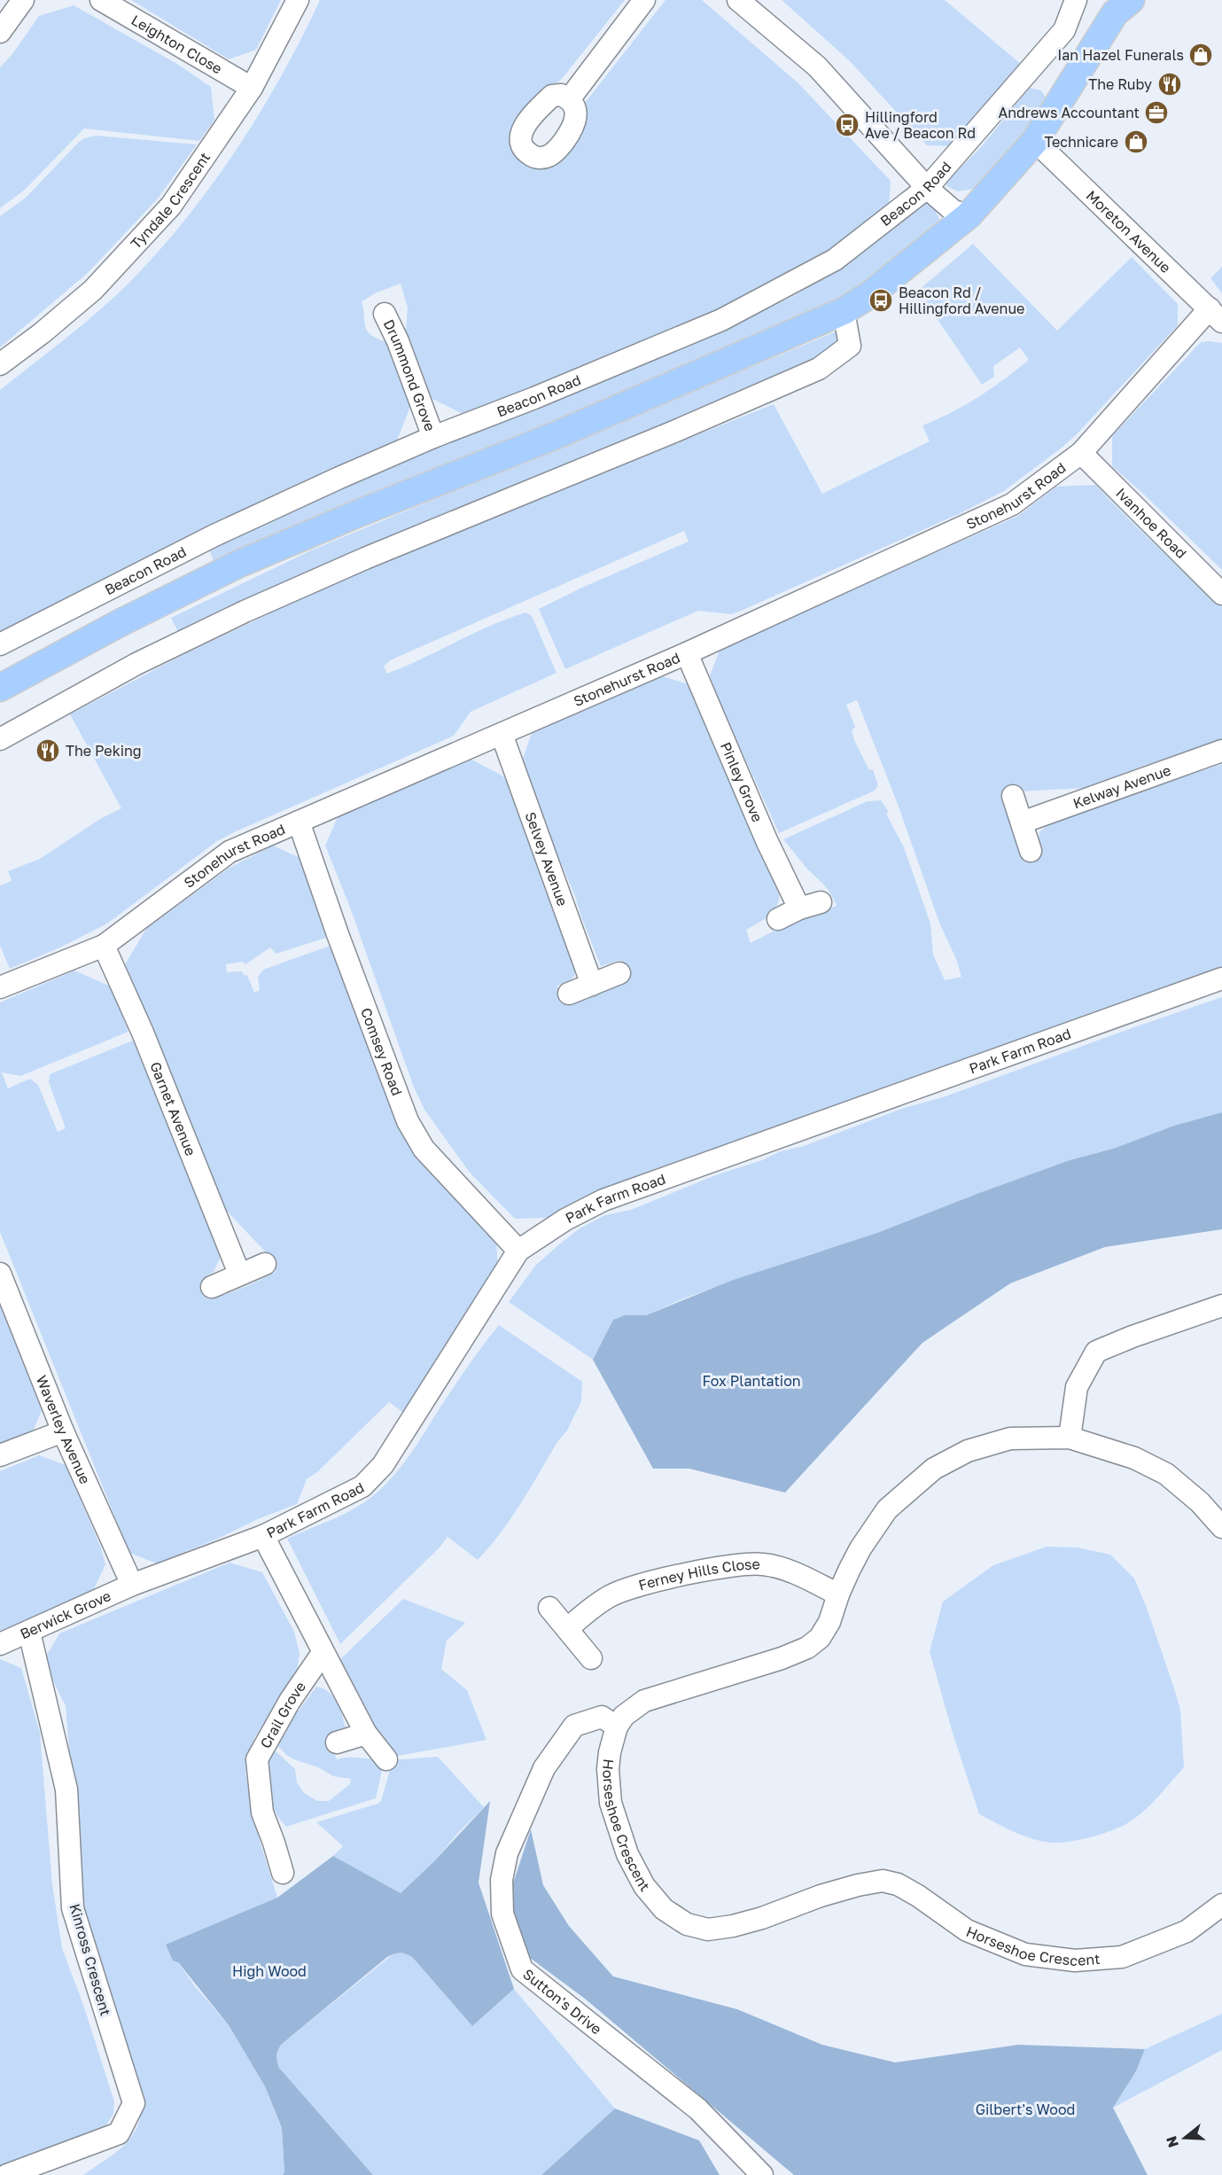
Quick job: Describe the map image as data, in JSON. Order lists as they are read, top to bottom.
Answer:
{
  "streets": {
    "street": [
      "Leighton Close",
      "Beacon Road",
      "Tyndale Crescent",
      "Moreton Avenue",
      "Drummond Grove",
      "Stonehurst Road",
      "Ivanhoe Road",
      "Pinley Grove",
      "Kelway Avenue",
      "Selvey Avenue",
      "Park Farm Road",
      "Comsey Road",
      "Garnet Avenue",
      "Waverley Avenue",
      "Ferney Hills Close",
      "Berwick Grove",
      "Crail Grove",
      "Horseshoe Crescent",
      "Kinross Crescent",
      "Sutton's Drive"
    ]
  },
  "crossings": [
    ["Leighton Close", "Tyndale Crescent"],
    ["Beacon Road", "Drummond Grove"],
    ["Moreton Avenue", "Stonehurst Road"],
    ["Stonehurst Road", "Ivanhoe Road"],
    ["Stonehurst Road", "Pinley Grove"],
    ["Stonehurst Road", "Selvey Avenue"],
    ["Stonehurst Road", "Comsey Road"],
    ["Stonehurst Road", "Garnet Avenue"],
    ["Park Farm Road", "Comsey Road"],
    ["Park Farm Road", "Waverley Avenue"],
    ["Park Farm Road", "Berwick Grove"],
    ["Waverley Avenue", "Berwick Grove"],
    ["Ferney Hills Close", "Horseshoe Crescent"],
    ["Berwick Grove", "Kinross Crescent"],
    ["Horseshoe Crescent", "Sutton's Drive"]
  ],
  "parks": ["Fox Plantation", "High Wood", "Gilbert's Wood"],
  "places": {
    "shop": ["Ian Hazel Funerals", "Technicare"],
    "restaurant": ["The Ruby", "The Peking"],
    "office": ["Andrews Accountant"],
    "bus stop": ["Hillingford Ave / Beacon Rd", "Beacon Rd / Hillingford Avenue"]
  },
  "north": "left"
}
